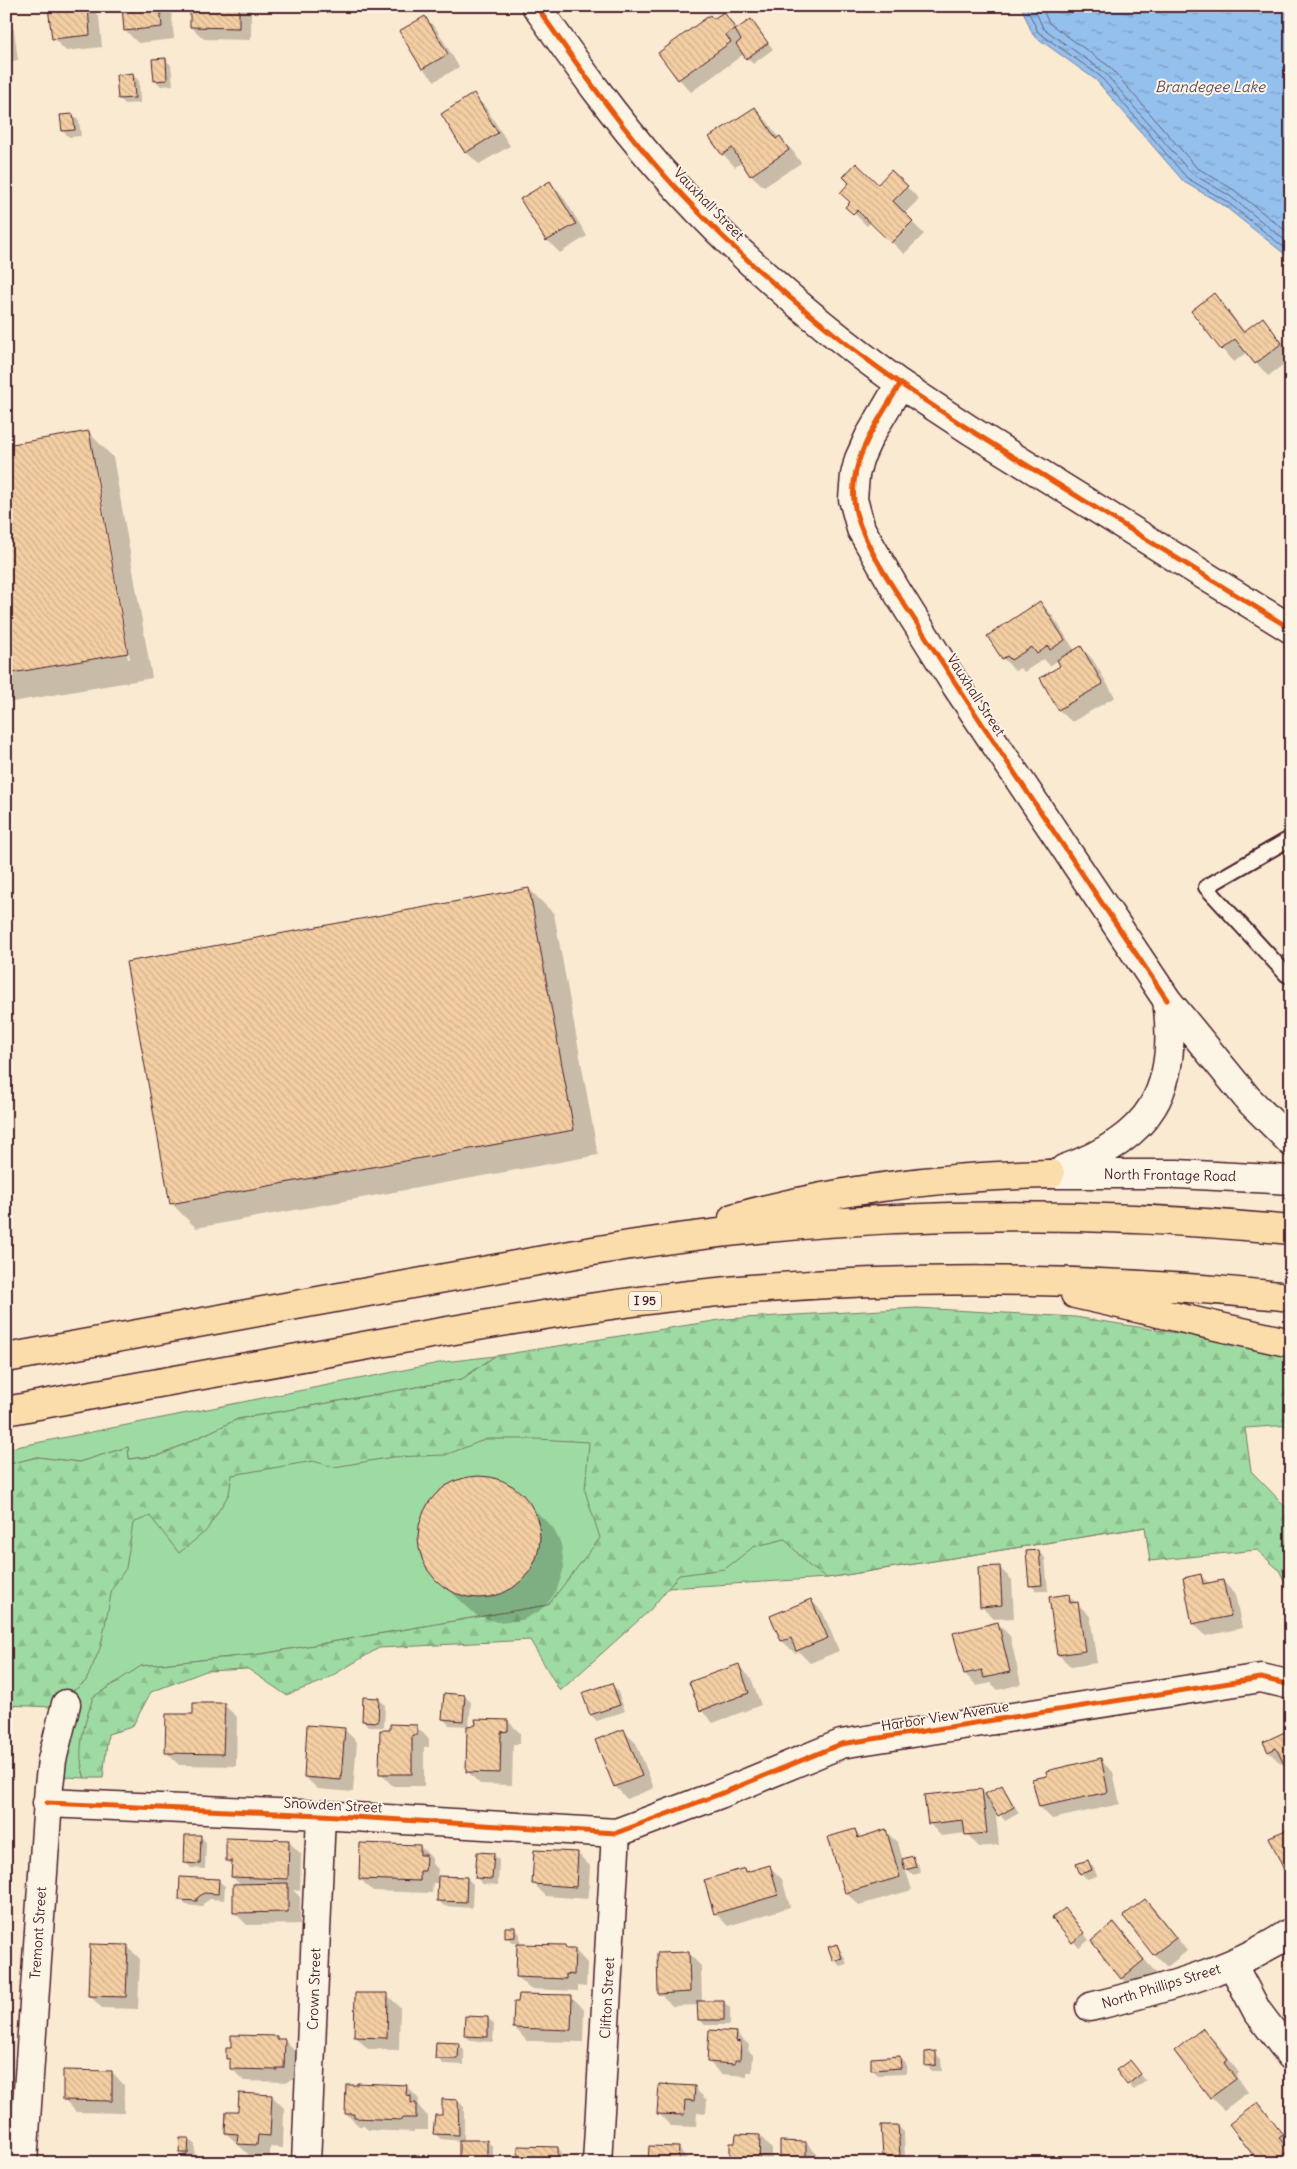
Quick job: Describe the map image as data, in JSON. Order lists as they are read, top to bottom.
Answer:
{
  "streets": {
    "highway": ["I 95"],
    "street": [
      "Vauxhall Street",
      "North Frontage Road",
      "Harbor View Avenue",
      "Snowden Street",
      "Tremont Street",
      "North Phillips Street",
      "Crown Street",
      "Clifton Street"
    ]
  },
  "crossings": [
    ["Harbor View Avenue", "Snowden Street"],
    ["Harbor View Avenue", "Clifton Street"],
    ["Snowden Street", "Tremont Street"],
    ["Snowden Street", "Crown Street"],
    ["Snowden Street", "Clifton Street"]
  ],
  "water": ["Brandegee Lake"]
}
